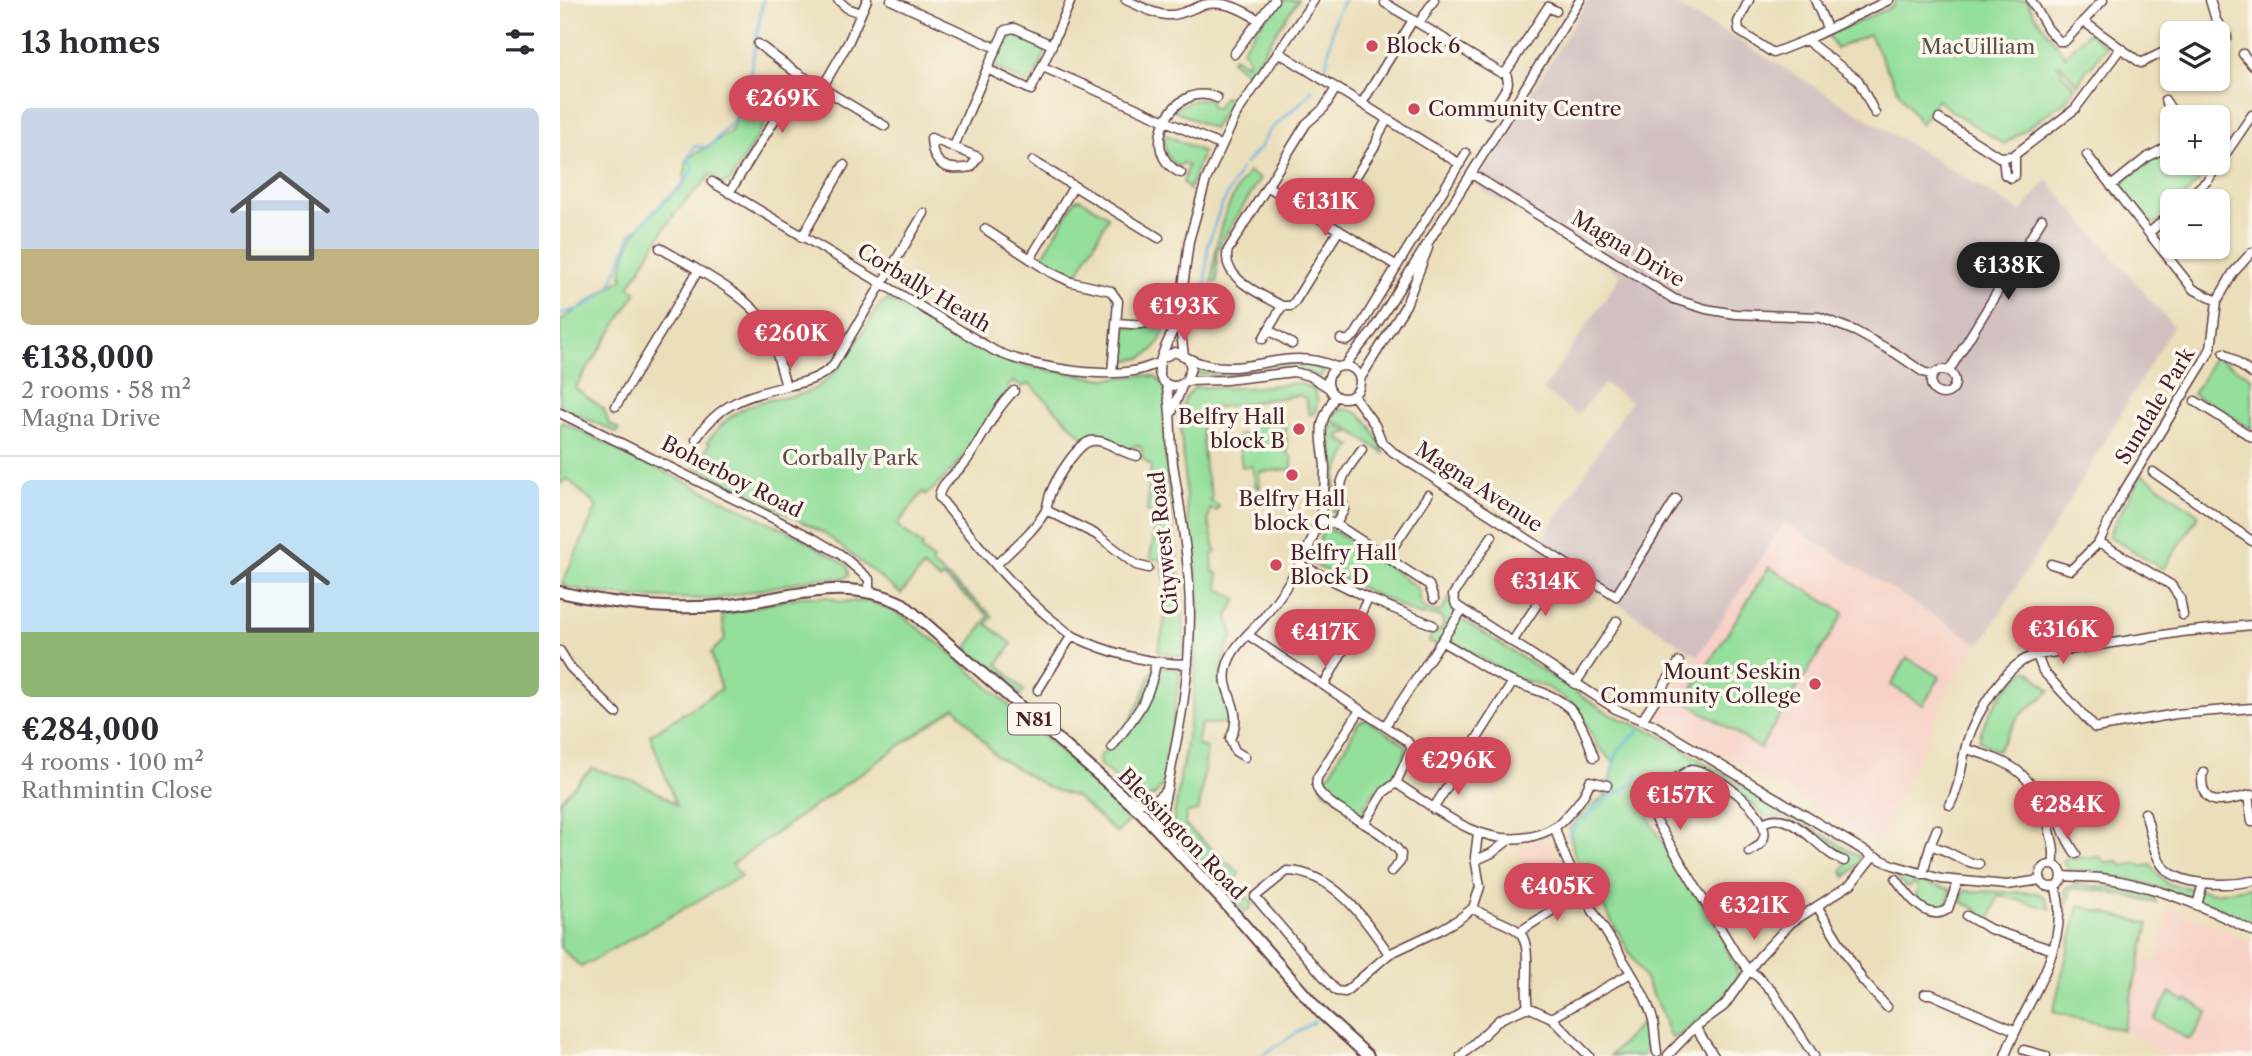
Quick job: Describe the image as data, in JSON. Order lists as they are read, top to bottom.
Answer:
{
  "streets": {
    "main road": ["N81", "Blessington Road"],
    "street": [
      "Magna Drive",
      "Corbally Heath",
      "Sundale Park",
      "Boherboy Road",
      "Magna Avenue",
      "Citywest Road"
    ]
  },
  "crossings": [
    ["Boherboy Road", "Blessington Road"],
    ["Citywest Road", "Blessington Road"]
  ],
  "parks": ["MacUilliam", "Corbally Park"],
  "places": [
    "Block 6",
    "Community Centre",
    "Belfry Hall block B",
    "Belfry Hall block C",
    "Belfry Hall Block D",
    "Mount Seskin Community College"
  ],
  "page": {
    "heading": "13 homes",
    "map_buttons": ["+", "−"],
    "price": [
      "€269K",
      "€131K",
      "€138K",
      "€193K",
      "€260K",
      "€314K",
      "€316K",
      "€417K",
      "€296K",
      "€157K",
      "€284K",
      "€405K",
      "€321K"
    ],
    "list": [
      {
        "name": "€138,000",
        "note": "2 rooms · 58 m² · Magna Drive"
      },
      {
        "name": "€284,000",
        "note": "4 rooms · 100 m² · Rathmintin Close"
      }
    ]
  }
}
